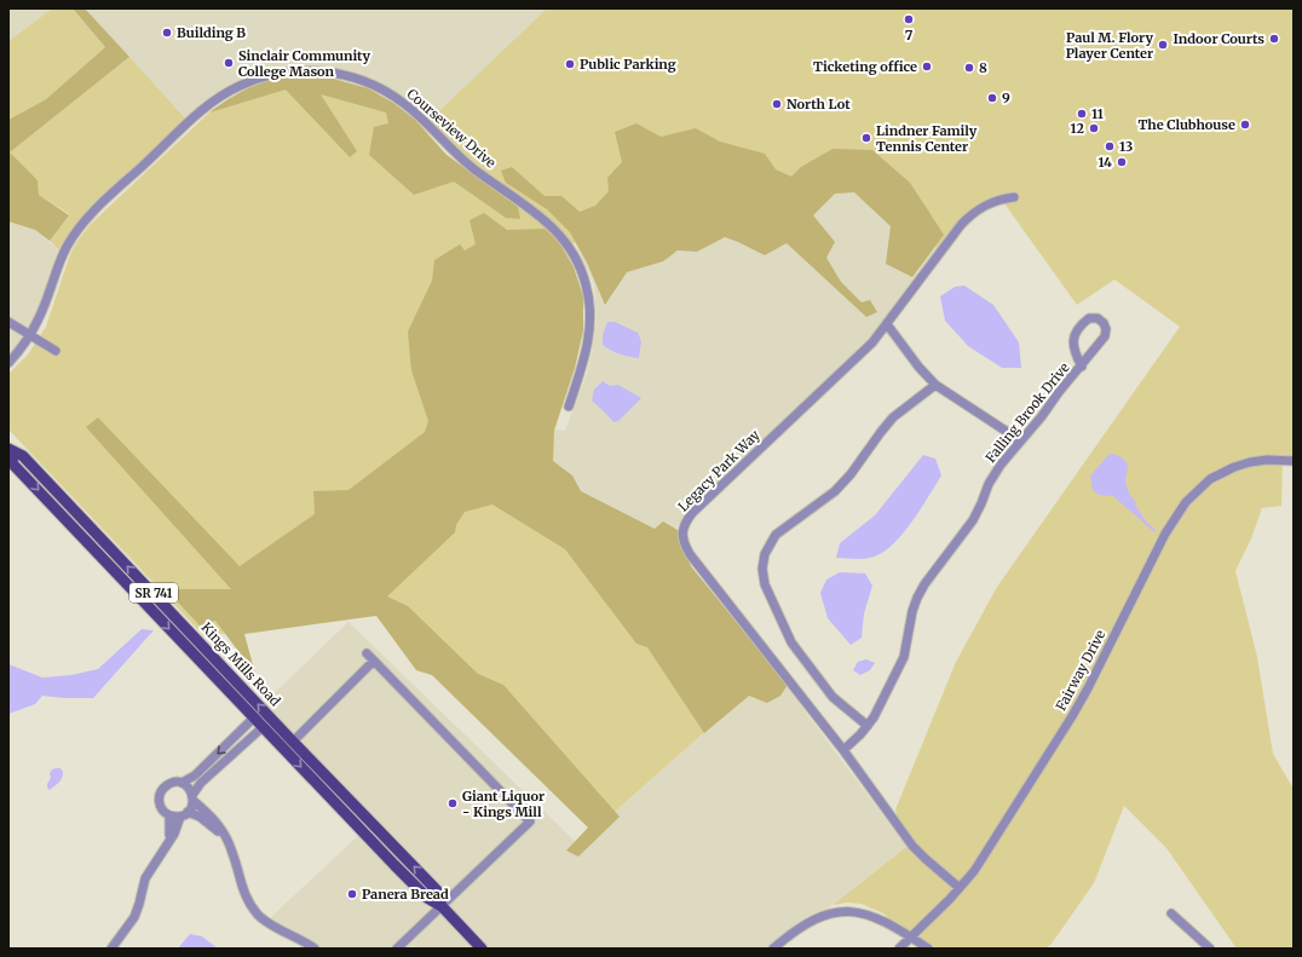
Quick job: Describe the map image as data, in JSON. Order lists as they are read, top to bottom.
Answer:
{
  "streets": {
    "main road": ["SR 741", "Kings Mills Road"],
    "street": [
      "Courseview Drive",
      "Falling Brook Drive",
      "Legacy Park Way",
      "Fairway Drive"
    ]
  },
  "crossings": [
    ["Falling Brook Drive", "Legacy Park Way"],
    ["Legacy Park Way", "Fairway Drive"]
  ],
  "places": [
    "7",
    "Building B",
    "Indoor Courts",
    "Paul M. Flory Player Center",
    "Sinclair Community College Mason",
    "Public Parking",
    "Ticketing office",
    "8",
    "9",
    "North Lot",
    "11",
    "The Clubhouse",
    "12",
    "Lindner Family Tennis Center",
    "13",
    "14",
    "Giant Liquor - Kings Mill",
    "Panera Bread"
  ]
}
